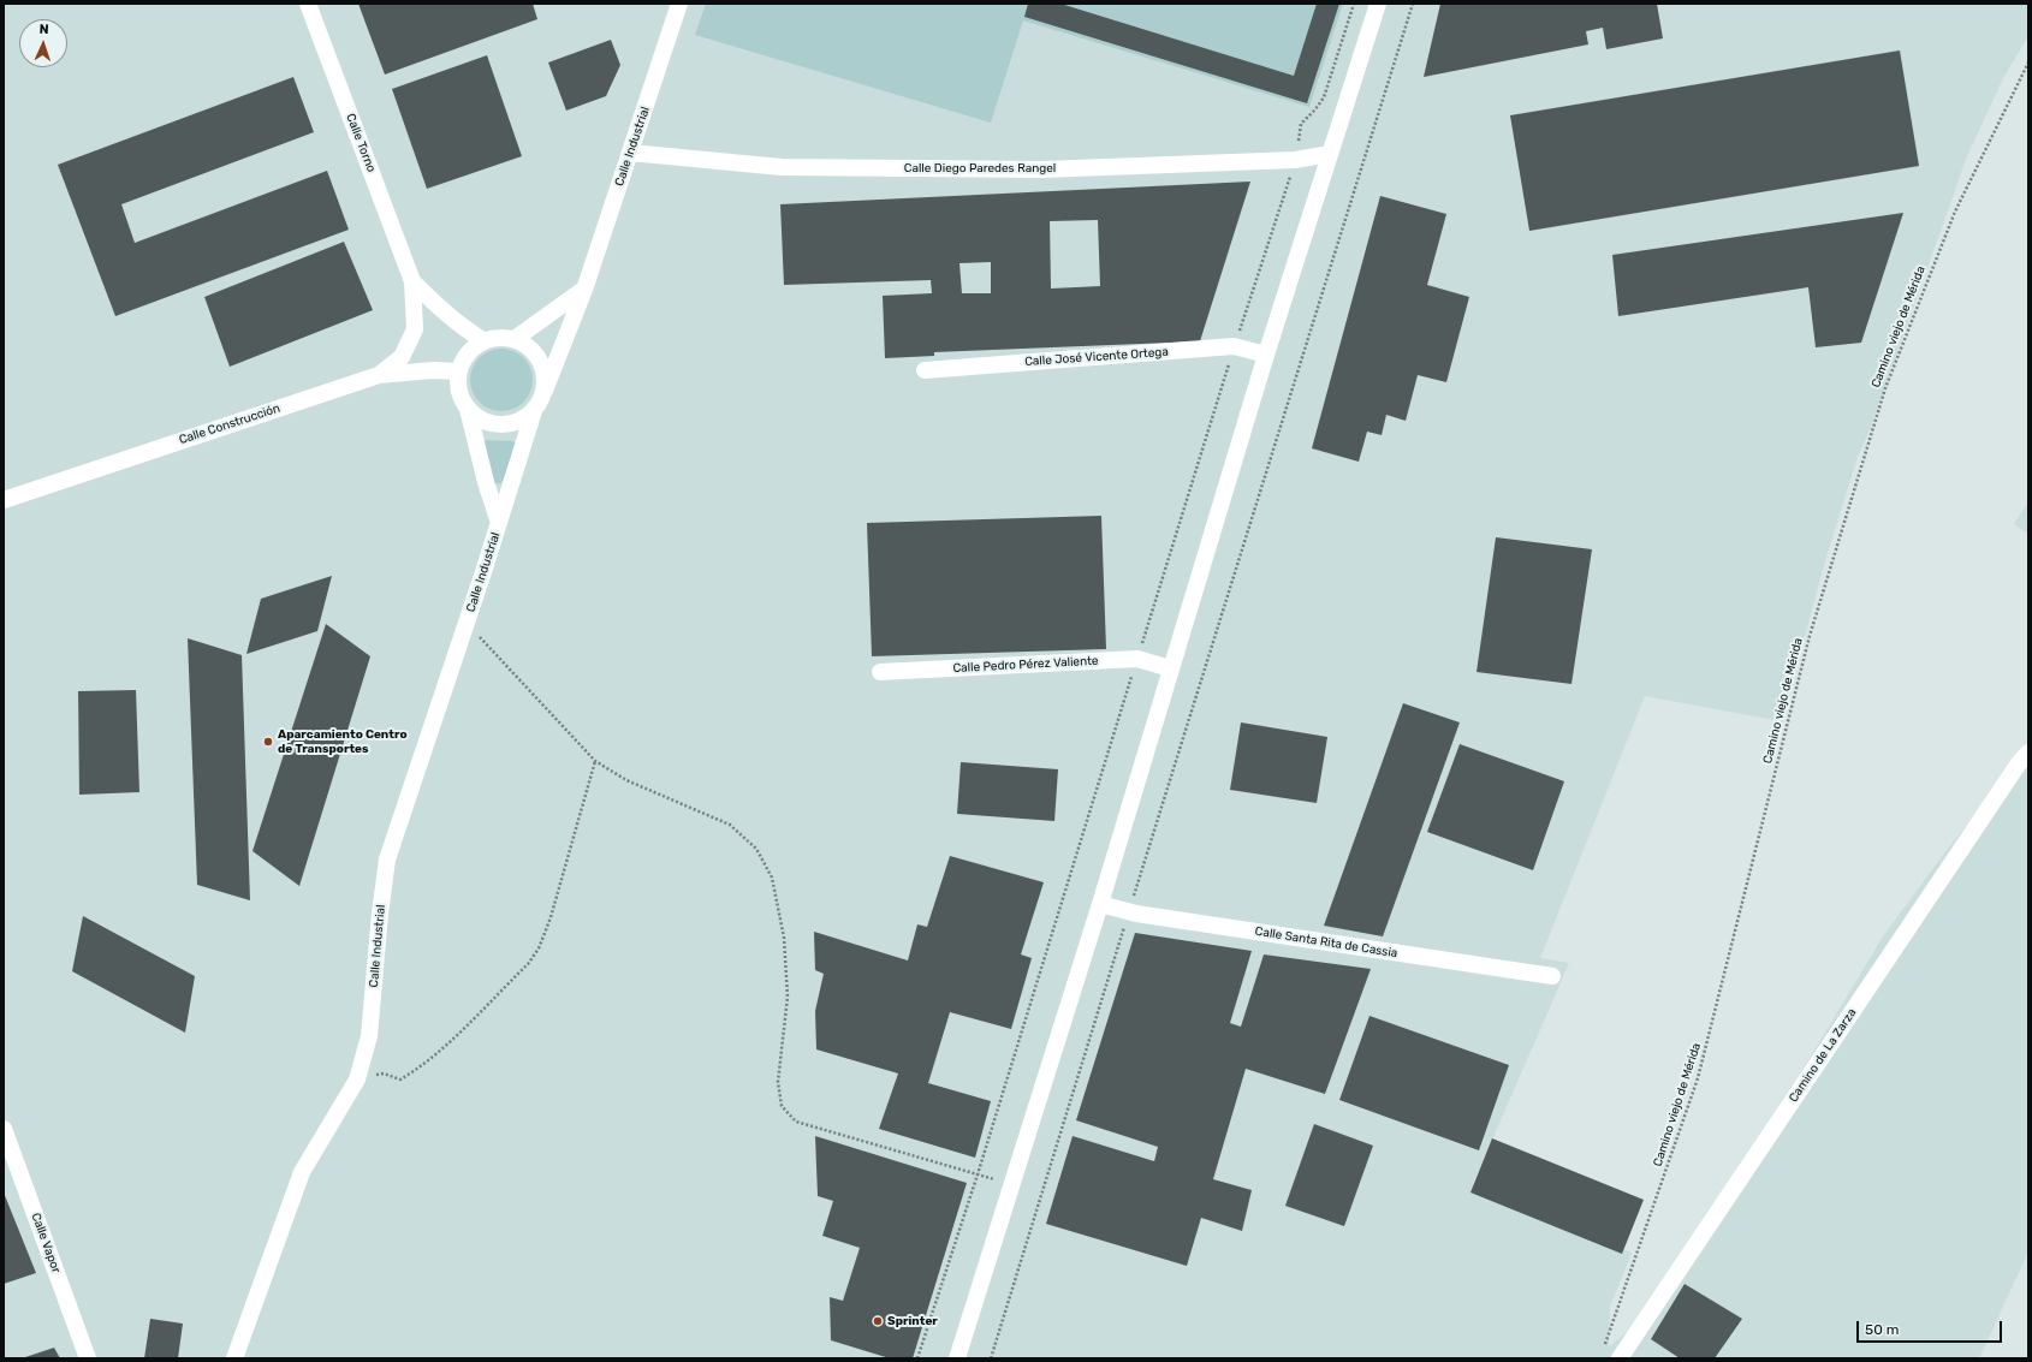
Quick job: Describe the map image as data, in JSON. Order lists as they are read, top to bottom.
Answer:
{
  "streets": {
    "street": [
      "Calle Torno",
      "Calle Industrial",
      "Calle Diego Paredes Rangel",
      "Calle José Vicente Ortega",
      "Calle Construcción",
      "Calle Pedro Pérez Valiente",
      "Calle Santa Rita de Cassia",
      "Camino de La Zarza",
      "Calle Vapor"
    ],
    "path": ["Camino viejo de Mérida"]
  },
  "crossings": [
    ["Calle Torno", "Calle Industrial"],
    ["Calle Torno", "Calle Construcción"],
    ["Calle Industrial", "Calle Diego Paredes Rangel"],
    ["Calle Industrial", "Calle Construcción"]
  ],
  "places": ["Aparcamiento Centro de Transportes", "Sprinter"],
  "scale_bar": "50 m",
  "north": "top"
}
